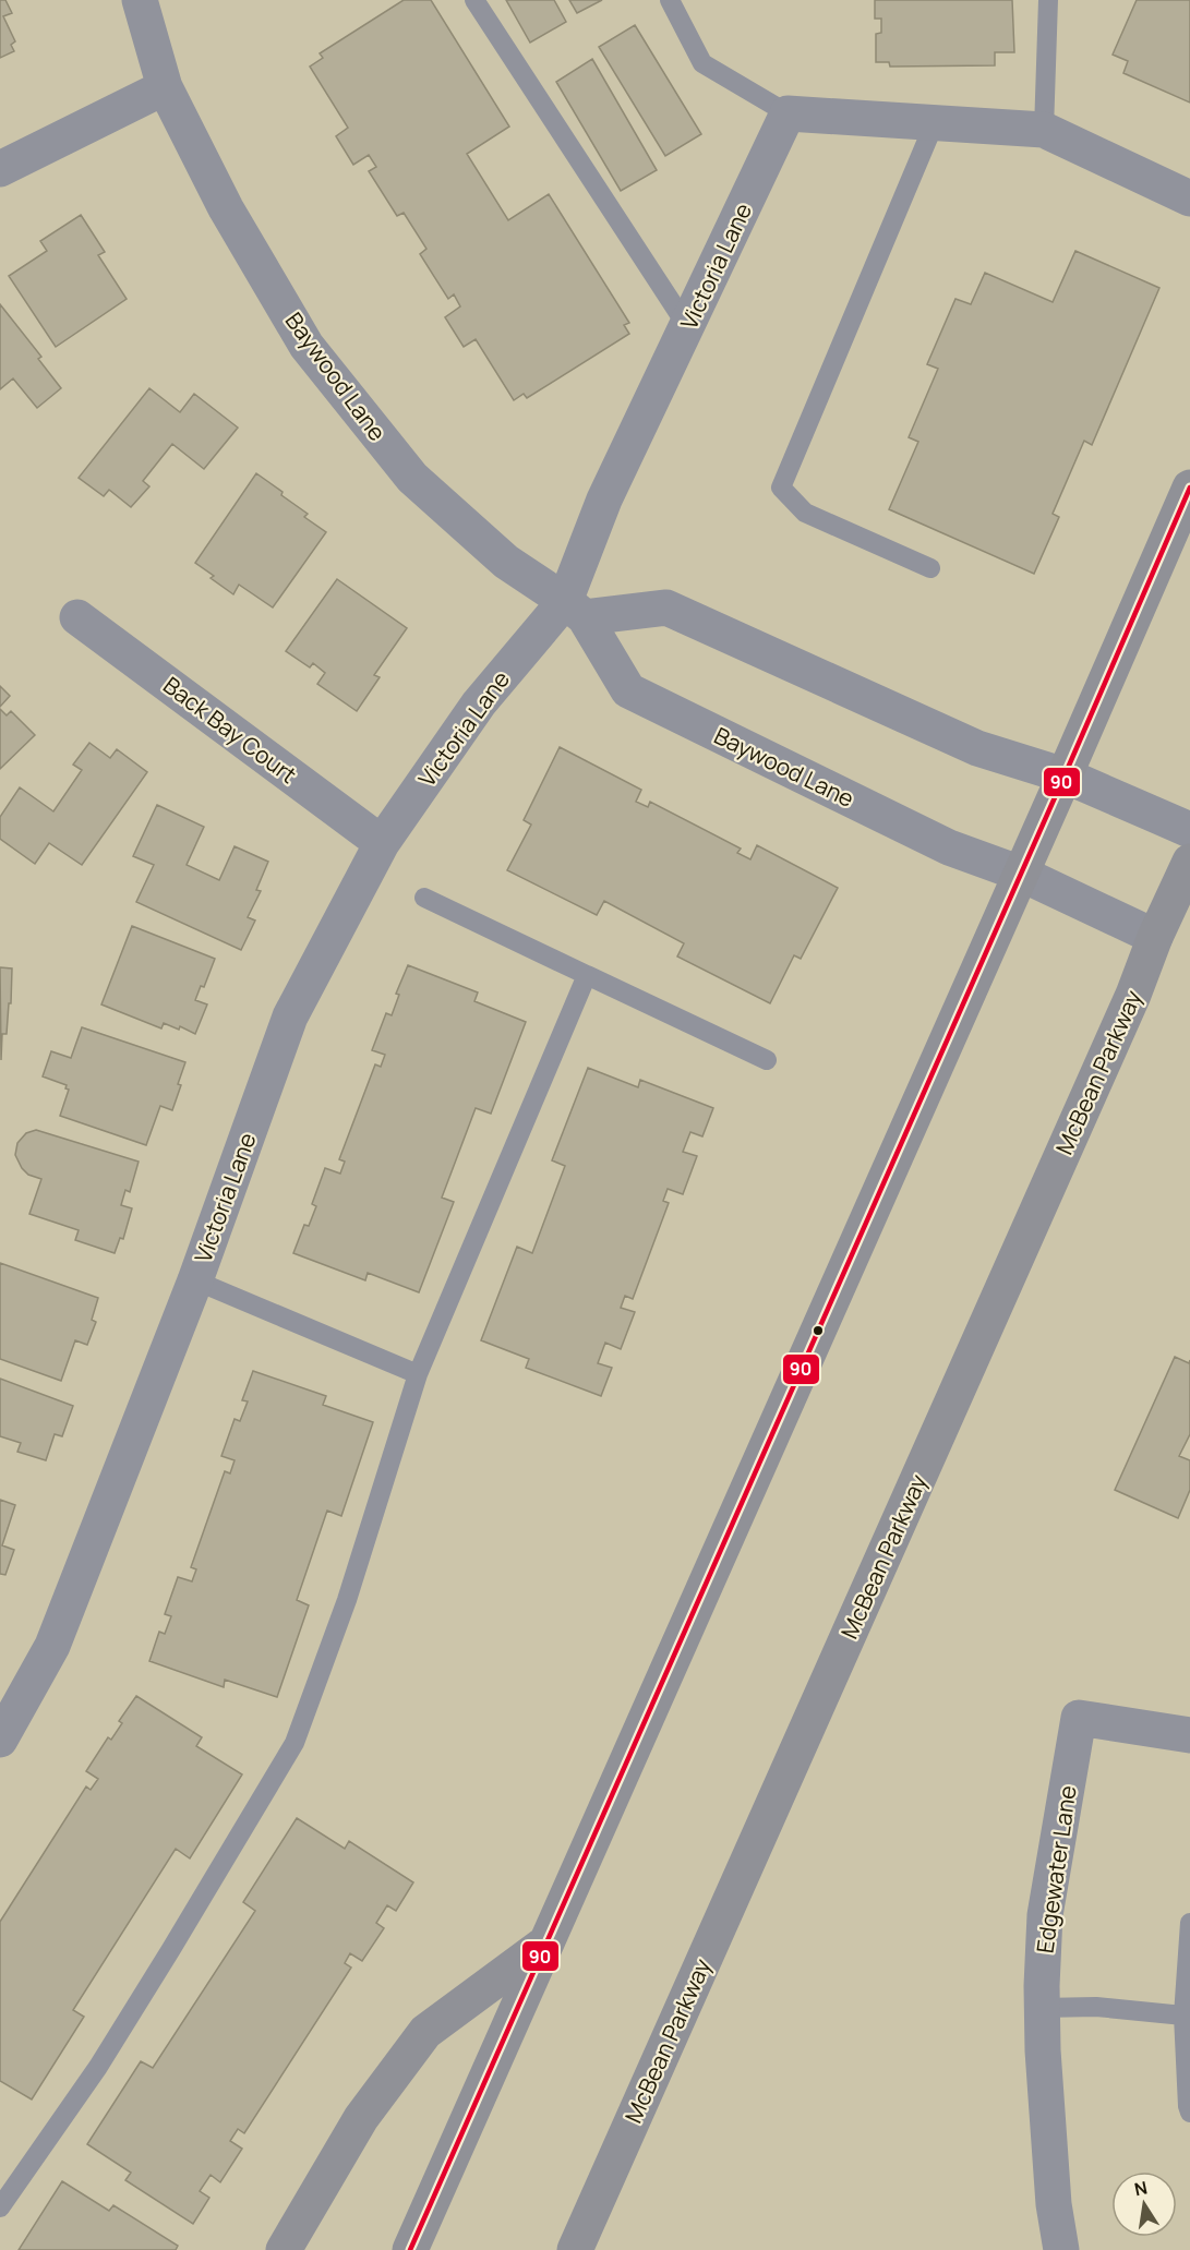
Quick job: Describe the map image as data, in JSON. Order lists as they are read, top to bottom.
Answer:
{
  "streets": {
    "main road": ["McBean Parkway"],
    "street": [
      "Victoria Lane",
      "Baywood Lane",
      "Back Bay Court",
      "Edgewater Lane"
    ]
  },
  "crossings": [
    ["Victoria Lane", "Baywood Lane"],
    ["Victoria Lane", "Back Bay Court"],
    ["Baywood Lane", "McBean Parkway"]
  ],
  "lines": ["transit line 90"],
  "north": "top"
}
